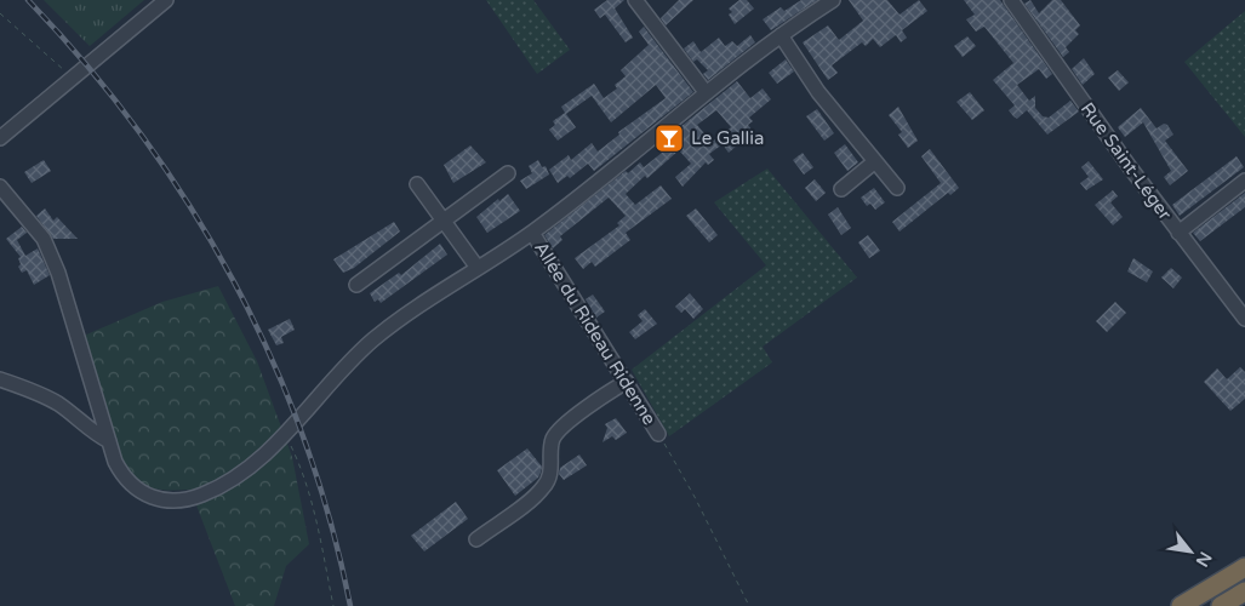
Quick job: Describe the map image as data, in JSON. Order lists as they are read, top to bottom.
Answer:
{
  "streets": {
    "street": ["Rue Saint-Léger", "Allée du Rideau Ridenne"]
  },
  "places": {
    "bar": ["Le Gallia"]
  },
  "north": "bottom right"
}
